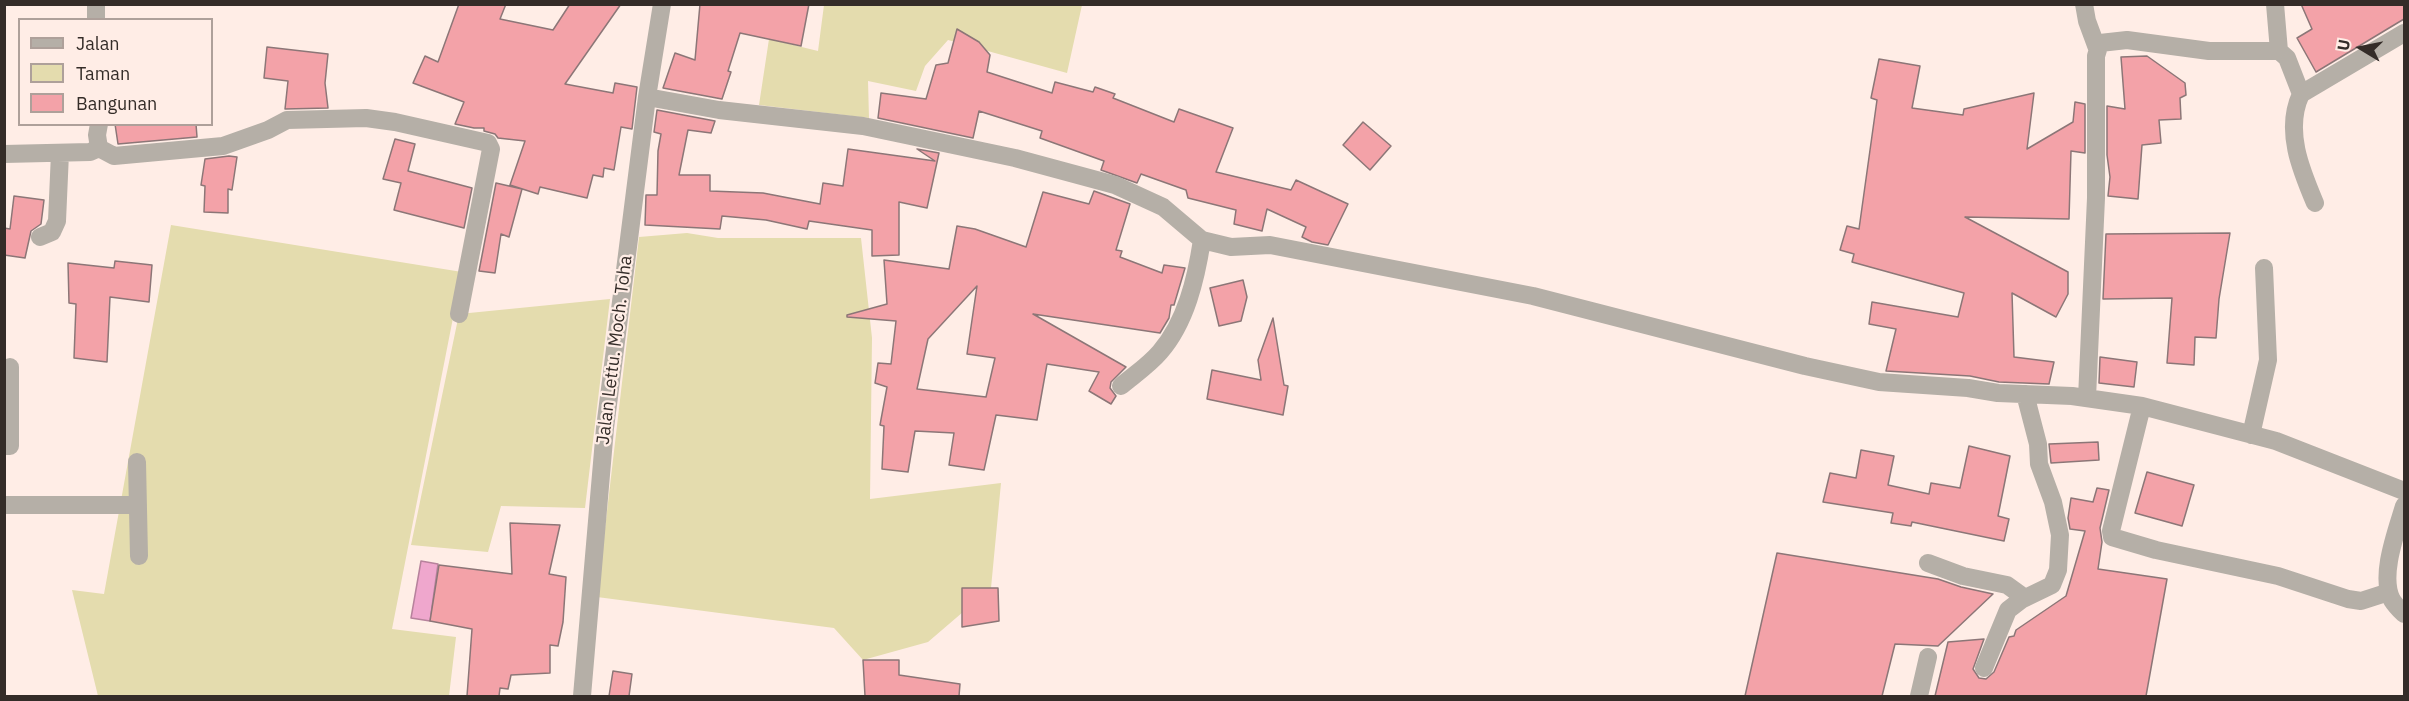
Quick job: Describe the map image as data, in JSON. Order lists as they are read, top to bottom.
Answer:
{
  "streets": {
    "street": ["Jalan Lettu. Moch. Toha"]
  },
  "legend": ["Jalan", "Taman", "Bangunan"],
  "north": "left"
}
